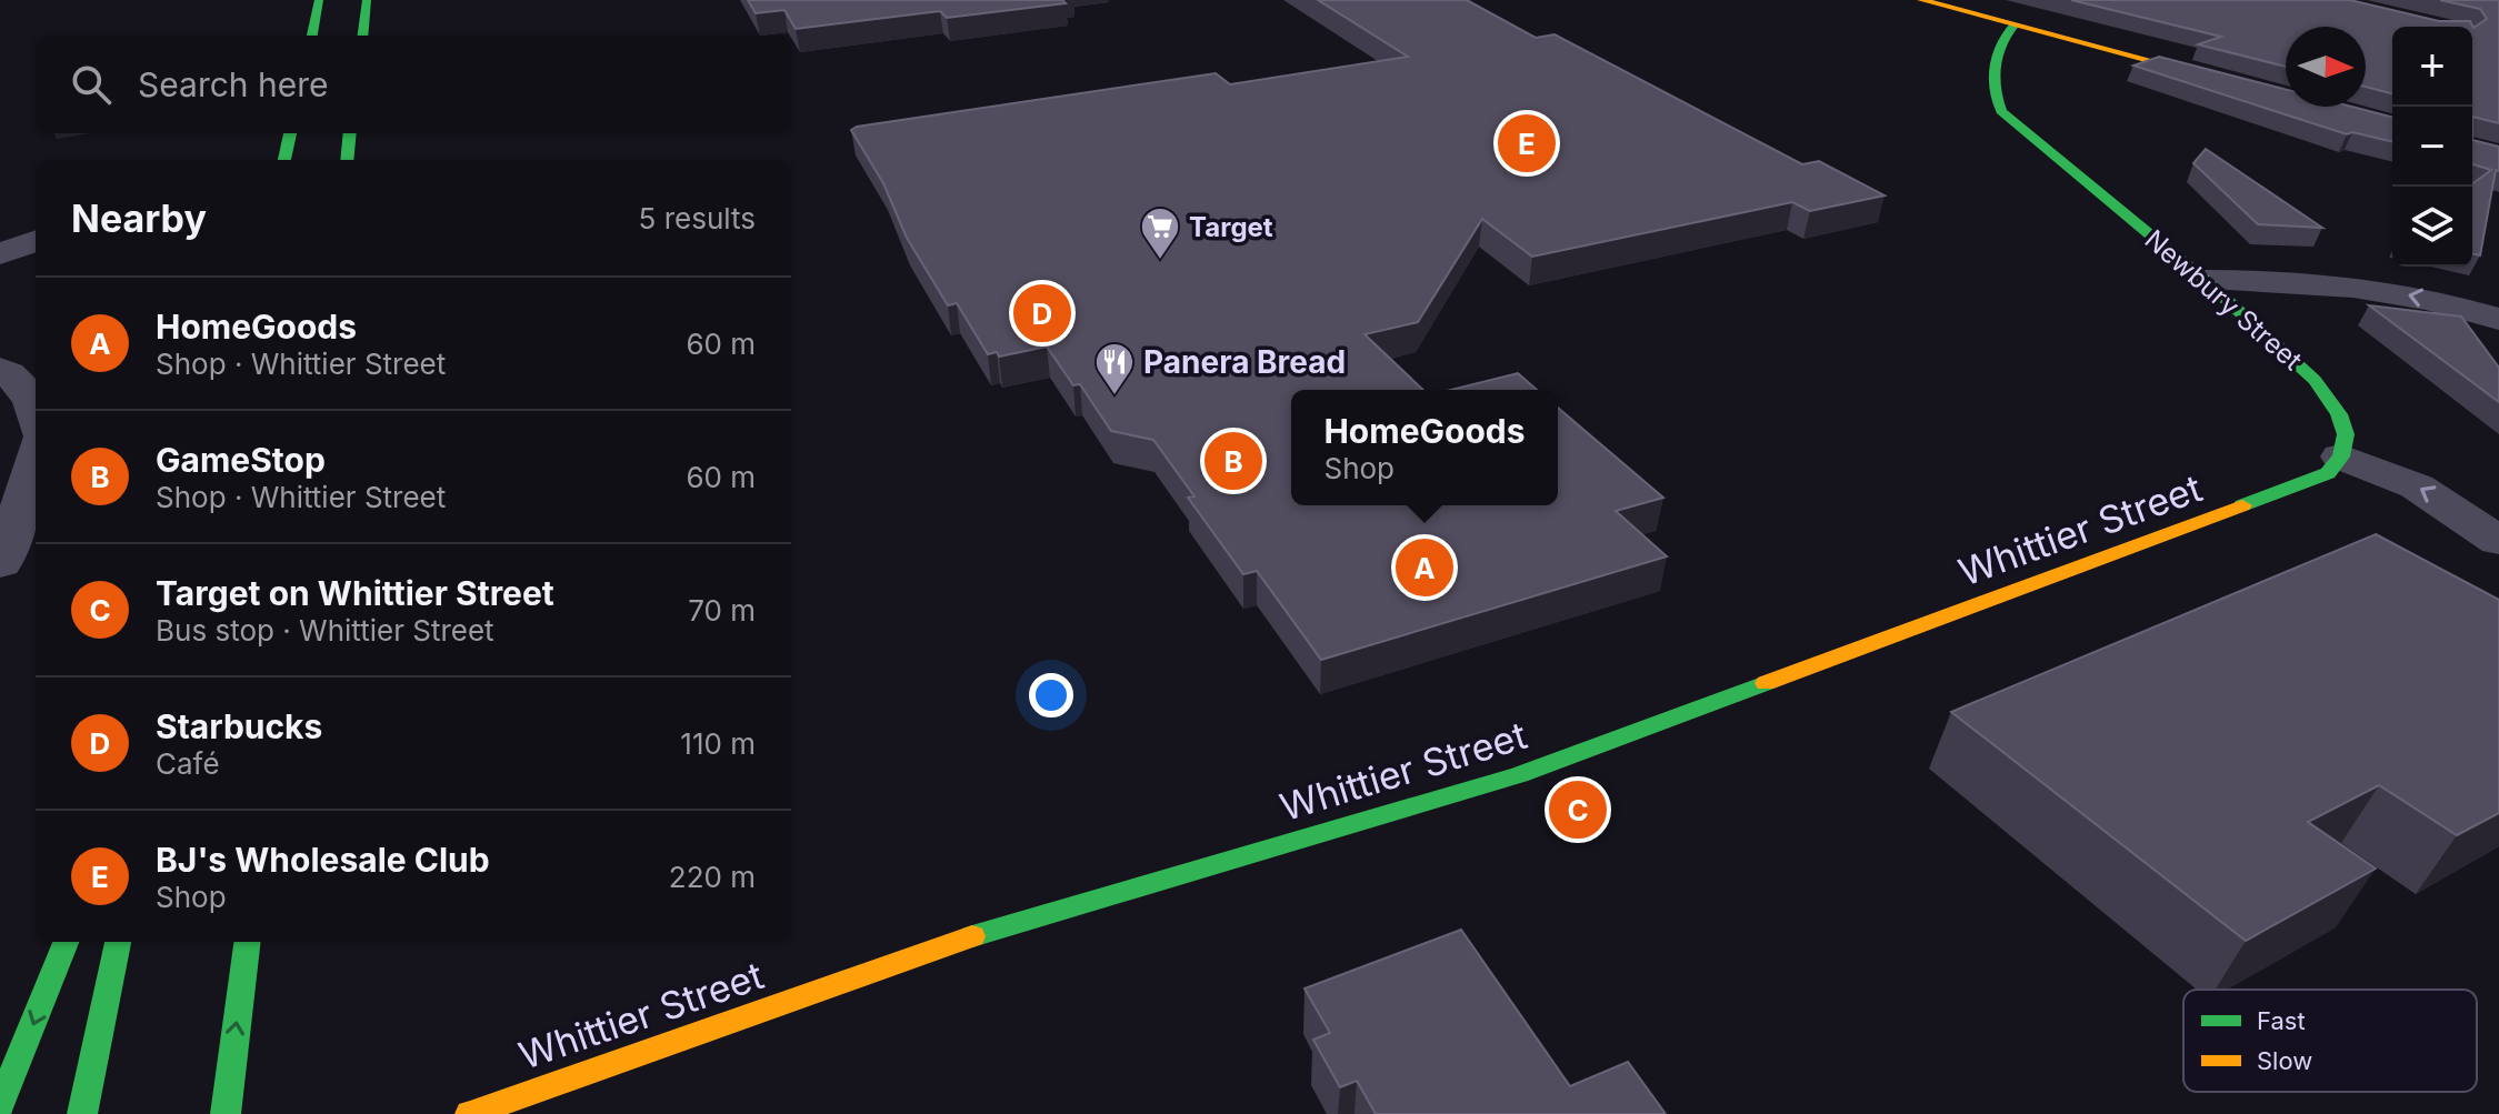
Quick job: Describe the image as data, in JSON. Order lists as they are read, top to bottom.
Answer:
{
  "streets": {
    "street": ["Newbury Street", "Whittier Street"]
  },
  "crossings": [
    ["Newbury Street", "Whittier Street"]
  ],
  "places": {
    "supermarket": ["Target"],
    "restaurant": ["Panera Bread"]
  },
  "legend": ["Fast", "Slow"],
  "north": "right",
  "page": {
    "map_buttons": ["+", "−"],
    "search": "Search here",
    "pins": [
      "E",
      "D",
      "B",
      "A",
      "C"
    ],
    "heading": ["Nearby", "5 results"],
    "list": [
      {
        "mark": "A",
        "name": "HomeGoods",
        "note": "Shop · Whittier Street",
        "value": "60 m"
      },
      {
        "mark": "B",
        "name": "GameStop",
        "note": "Shop · Whittier Street",
        "value": "60 m"
      },
      {
        "mark": "C",
        "name": "Target on Whittier Street",
        "note": "Bus stop · Whittier Street",
        "value": "70 m"
      },
      {
        "mark": "D",
        "name": "Starbucks",
        "note": "Café",
        "value": "110 m"
      },
      {
        "mark": "E",
        "name": "BJ's Wholesale Club",
        "note": "Shop",
        "value": "220 m"
      }
    ],
    "popup": ["HomeGoods", "Shop"]
  }
}
